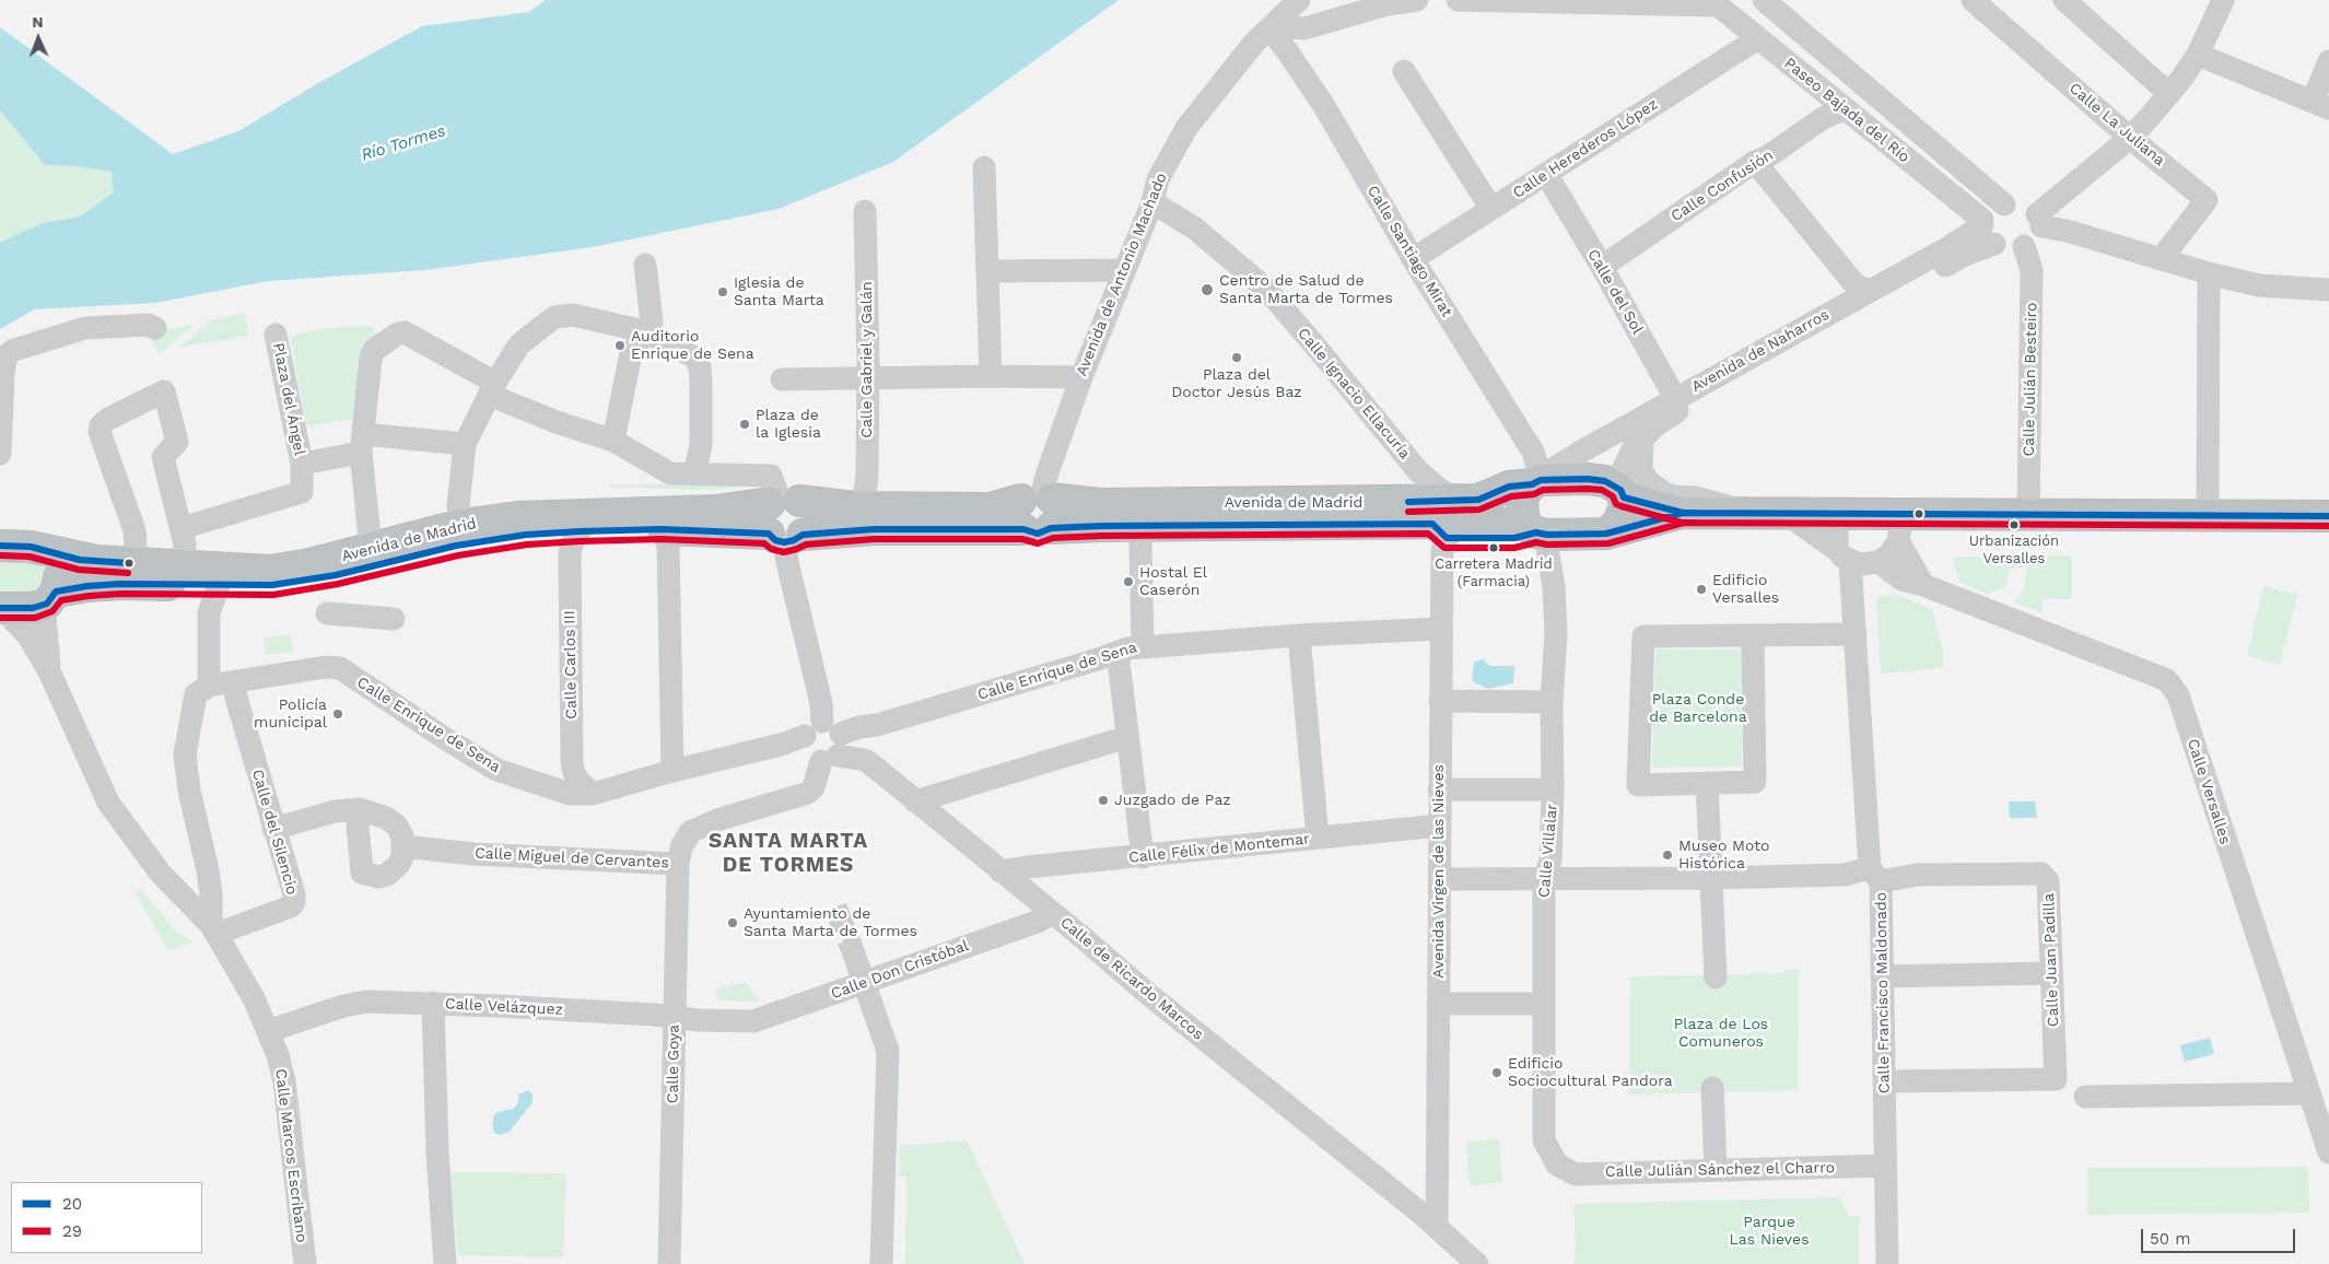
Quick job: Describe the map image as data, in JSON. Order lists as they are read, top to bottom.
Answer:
{
  "streets": {
    "highway": ["Avenida de Madrid"],
    "street": [
      "Paseo Bajada del Río",
      "Calle La Juliana",
      "Calle Herederos López",
      "Calle Confusión",
      "Calle Santiago Mirat",
      "Avenida de Antonio Machado",
      "Calle del Sol",
      "Avenida de Naharros",
      "Calle Gabriel y Galán",
      "Calle Julián Besteiro",
      "Calle Ignacio Ellacuría",
      "Plaza del Ángel",
      "Calle Carlos III",
      "Calle Enrique de Sena",
      "Calle Versalles",
      "Calle del Silencio",
      "Calle Félix de Montemar",
      "Calle Villalar",
      "Calle Miguel de Cervantes",
      "Avenida Virgen de las Nieves",
      "Calle Juan Padilla",
      "Calle Don Cristóbal",
      "Calle de Ricardo Marcos",
      "Calle Francisco Maldonado",
      "Calle Velázquez",
      "Calle Goya",
      "Calle Marcos Escribano",
      "Calle Julián Sánchez el Charro"
    ]
  },
  "crossings": [
    ["Paseo Bajada del Río", "Calle Herederos López"],
    ["Paseo Bajada del Río", "Calle Confusión"],
    ["Paseo Bajada del Río", "Avenida de Naharros"],
    ["Paseo Bajada del Río", "Calle Julián Besteiro"],
    ["Calle Herederos López", "Calle Santiago Mirat"],
    ["Calle Herederos López", "Calle del Sol"],
    ["Calle Confusión", "Calle del Sol"],
    ["Calle Santiago Mirat", "Avenida de Antonio Machado"],
    ["Calle Santiago Mirat", "Avenida de Naharros"],
    ["Calle Santiago Mirat", "Avenida de Madrid"],
    ["Avenida de Antonio Machado", "Calle Ignacio Ellacuría"],
    ["Avenida de Antonio Machado", "Avenida de Madrid"],
    ["Calle del Sol", "Avenida de Naharros"],
    ["Avenida de Naharros", "Calle Julián Besteiro"],
    ["Avenida de Naharros", "Avenida de Madrid"],
    ["Calle Gabriel y Galán", "Avenida de Madrid"],
    ["Calle Ignacio Ellacuría", "Avenida de Madrid"],
    ["Calle Ignacio Ellacuría", "Avenida Virgen de las Nieves"],
    ["Avenida de Madrid", "Calle Carlos III"],
    ["Avenida de Madrid", "Calle Villalar"],
    ["Avenida de Madrid", "Avenida Virgen de las Nieves"],
    ["Avenida de Madrid", "Calle Marcos Escribano"],
    ["Calle Carlos III", "Calle Enrique de Sena"],
    ["Calle Enrique de Sena", "Calle del Silencio"],
    ["Calle Enrique de Sena", "Calle Miguel de Cervantes"],
    ["Calle Enrique de Sena", "Avenida Virgen de las Nieves"],
    ["Calle Enrique de Sena", "Calle de Ricardo Marcos"],
    ["Calle del Silencio", "Calle Marcos Escribano"],
    ["Calle Félix de Montemar", "Avenida Virgen de las Nieves"],
    ["Calle Félix de Montemar", "Calle de Ricardo Marcos"],
    ["Calle Villalar", "Calle Juan Padilla"],
    ["Calle Villalar", "Calle Julián Sánchez el Charro"],
    ["Calle Miguel de Cervantes", "Calle de Ricardo Marcos"],
    ["Calle Miguel de Cervantes", "Calle Goya"],
    ["Avenida Virgen de las Nieves", "Calle Juan Padilla"],
    ["Avenida Virgen de las Nieves", "Calle de Ricardo Marcos"],
    ["Calle Juan Padilla", "Calle Francisco Maldonado"],
    ["Calle Don Cristóbal", "Calle de Ricardo Marcos"],
    ["Calle Don Cristóbal", "Calle Velázquez"],
    ["Calle Francisco Maldonado", "Calle Julián Sánchez el Charro"],
    ["Calle Velázquez", "Calle Goya"],
    ["Calle Velázquez", "Calle Marcos Escribano"]
  ],
  "districts": ["SANTA MARTA DE TORMES"],
  "water": ["Río Tormes"],
  "parks": ["Plaza Conde de Barcelona", "Plaza de Los Comuneros", "Parque Las Nieves"],
  "places": [
    "Centro de Salud de Santa Marta de Tormes",
    "Iglesia de Santa Marta",
    "Auditorio Enrique de Sena",
    "Plaza del Doctor Jesús Baz",
    "Plaza de la Iglesia",
    "Urbanización Versalles",
    "Carretera Madrid (Farmacia)",
    "Hostal El Caserón",
    "Edificio Versalles",
    "Policía municipal",
    "Juzgado de Paz",
    "Museo Moto Histórica",
    "Ayuntamiento de Santa Marta de Tormes",
    "Edificio Sociocultural Pandora"
  ],
  "lines": ["transit line 20", "transit line 29"],
  "legend": ["20", "29"],
  "scale_bar": "50 m",
  "north": "top"
}
